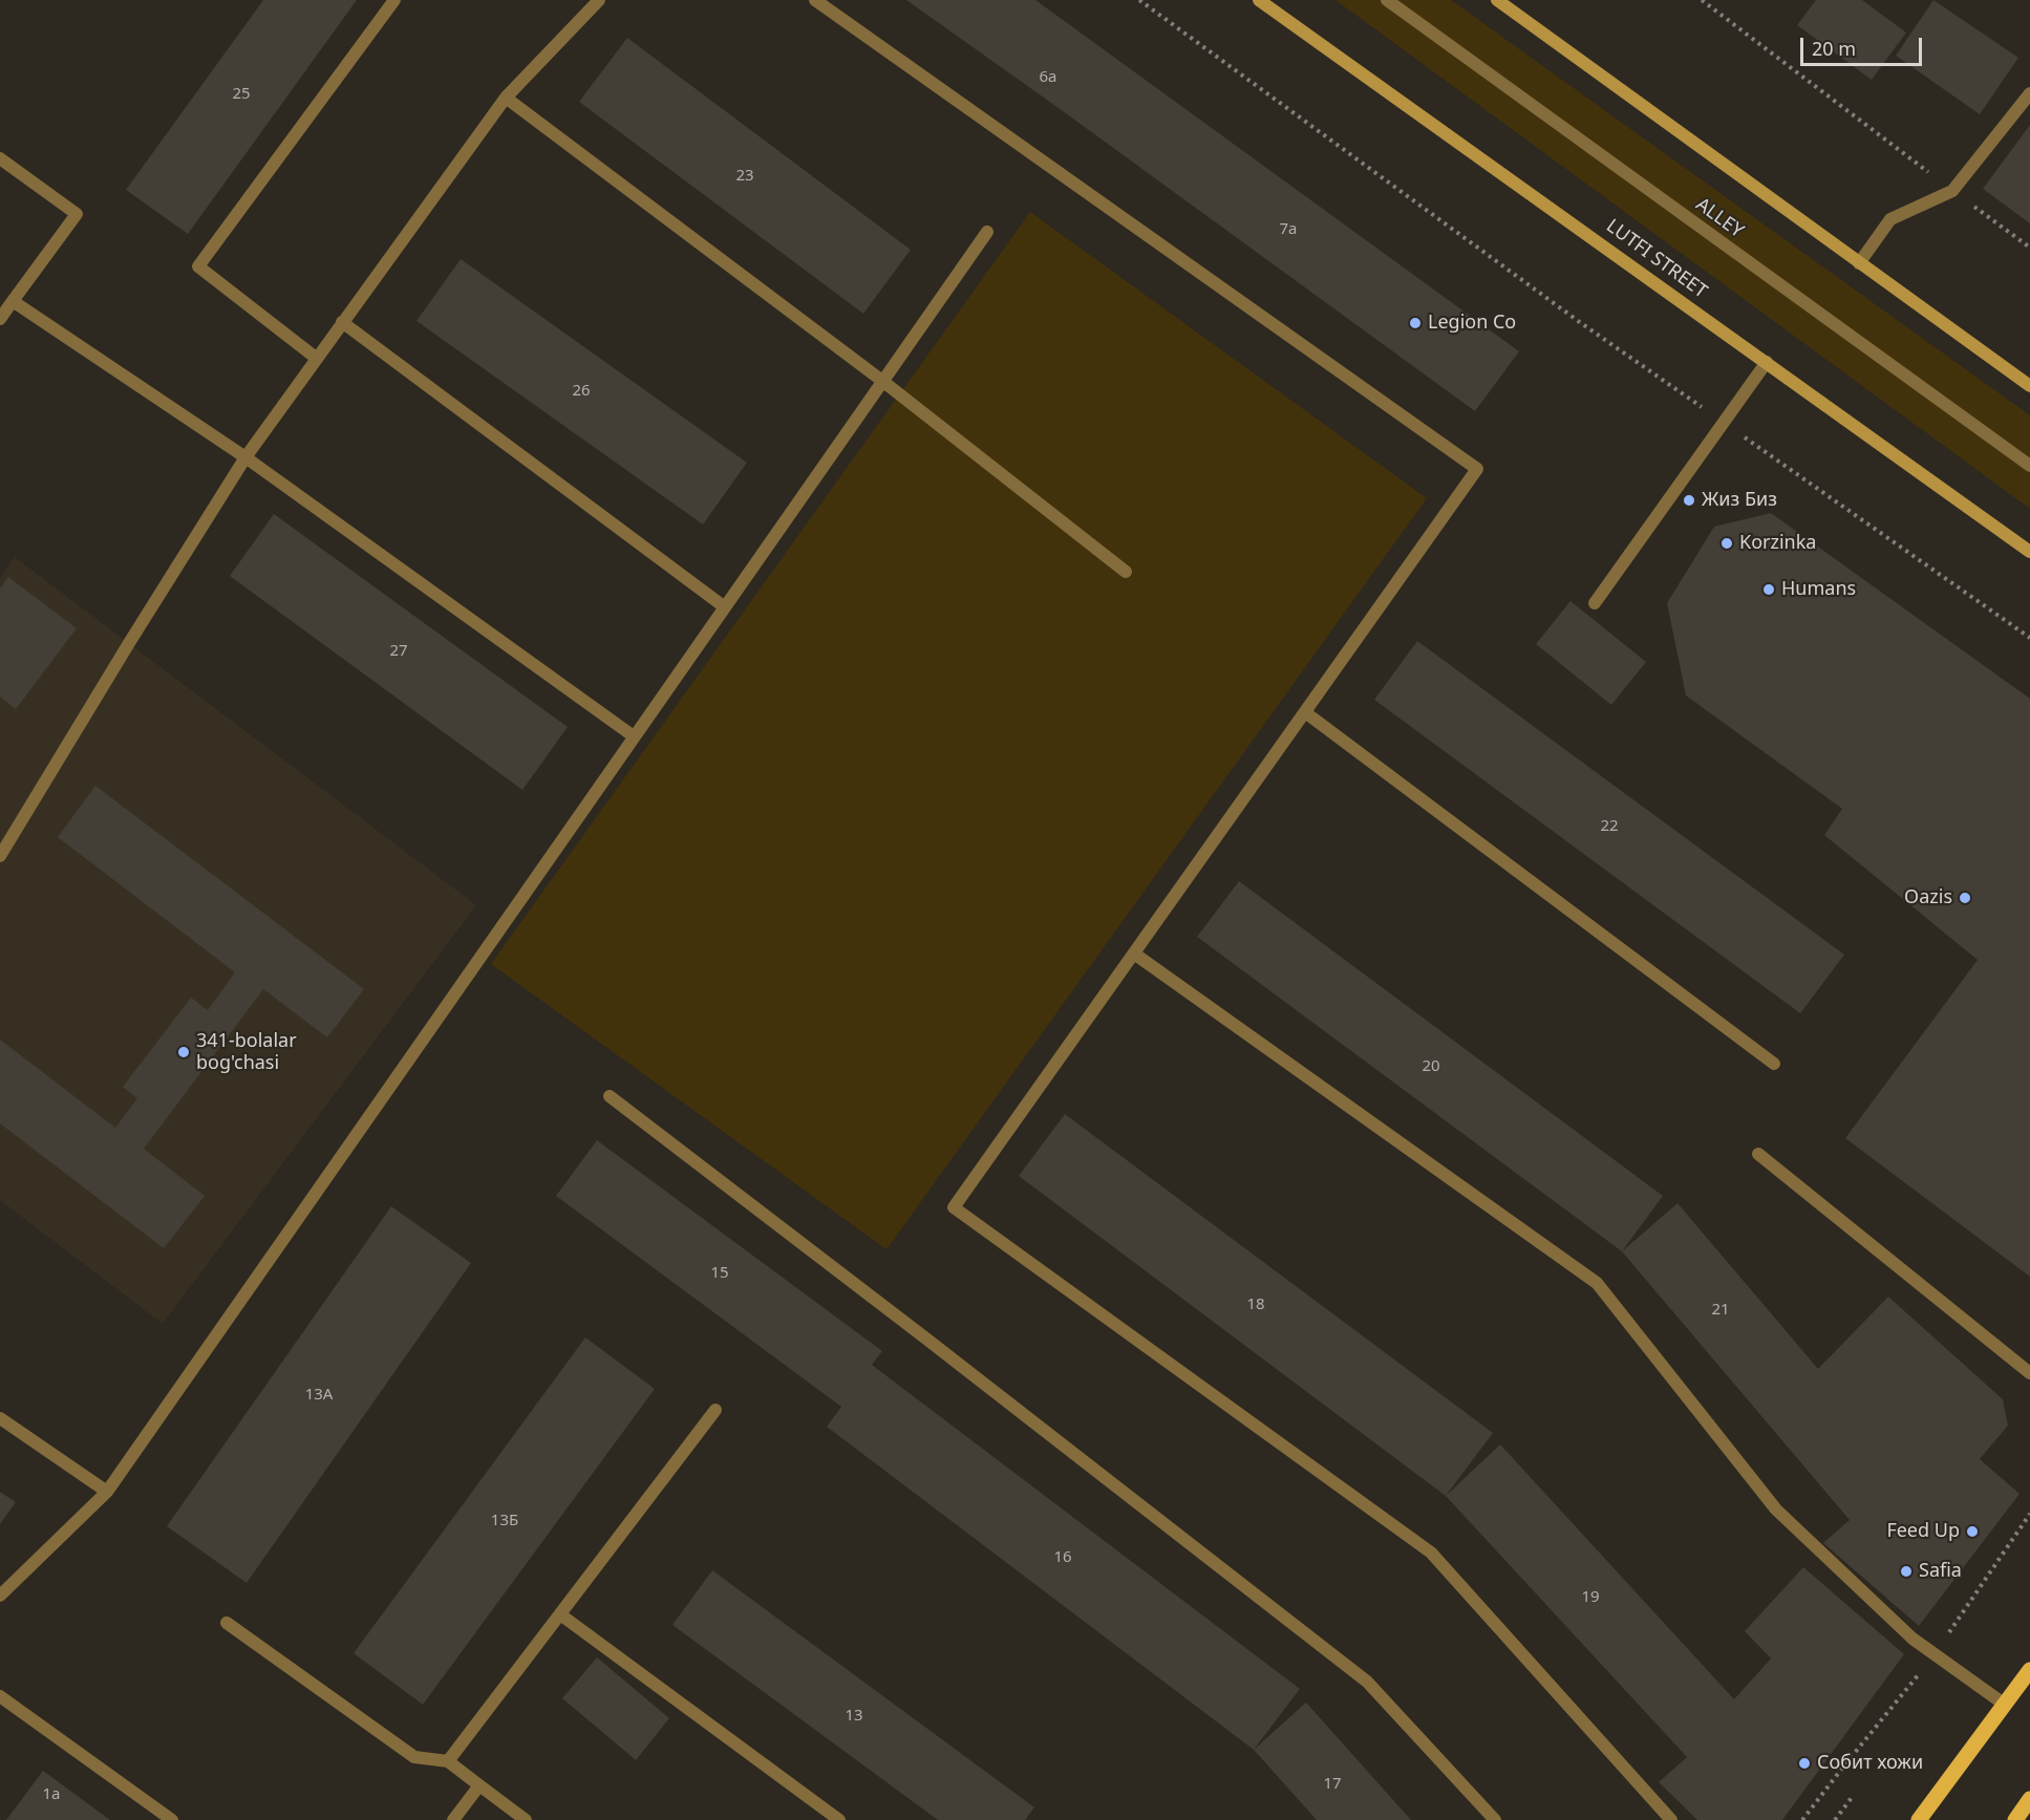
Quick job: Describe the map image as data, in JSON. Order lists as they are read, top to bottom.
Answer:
{
  "streets": {
    "main road": ["LUTFI STREET"],
    "street": ["ALLEY"]
  },
  "places": [
    "Legion Co",
    "Жиз Биз",
    "Korzinka",
    "Humans",
    "Oazis",
    "341-bolalar bog'chasi",
    "Feed Up",
    "Safia",
    "Собит хожи"
  ],
  "house_numbers": [
    "6а",
    "25",
    "23",
    "7а",
    "26",
    "27",
    "22",
    "20",
    "15",
    "18",
    "21",
    "13А",
    "13Б",
    "16",
    "19",
    "13",
    "17",
    "1a"
  ],
  "scale_bar": "20 m"
}
